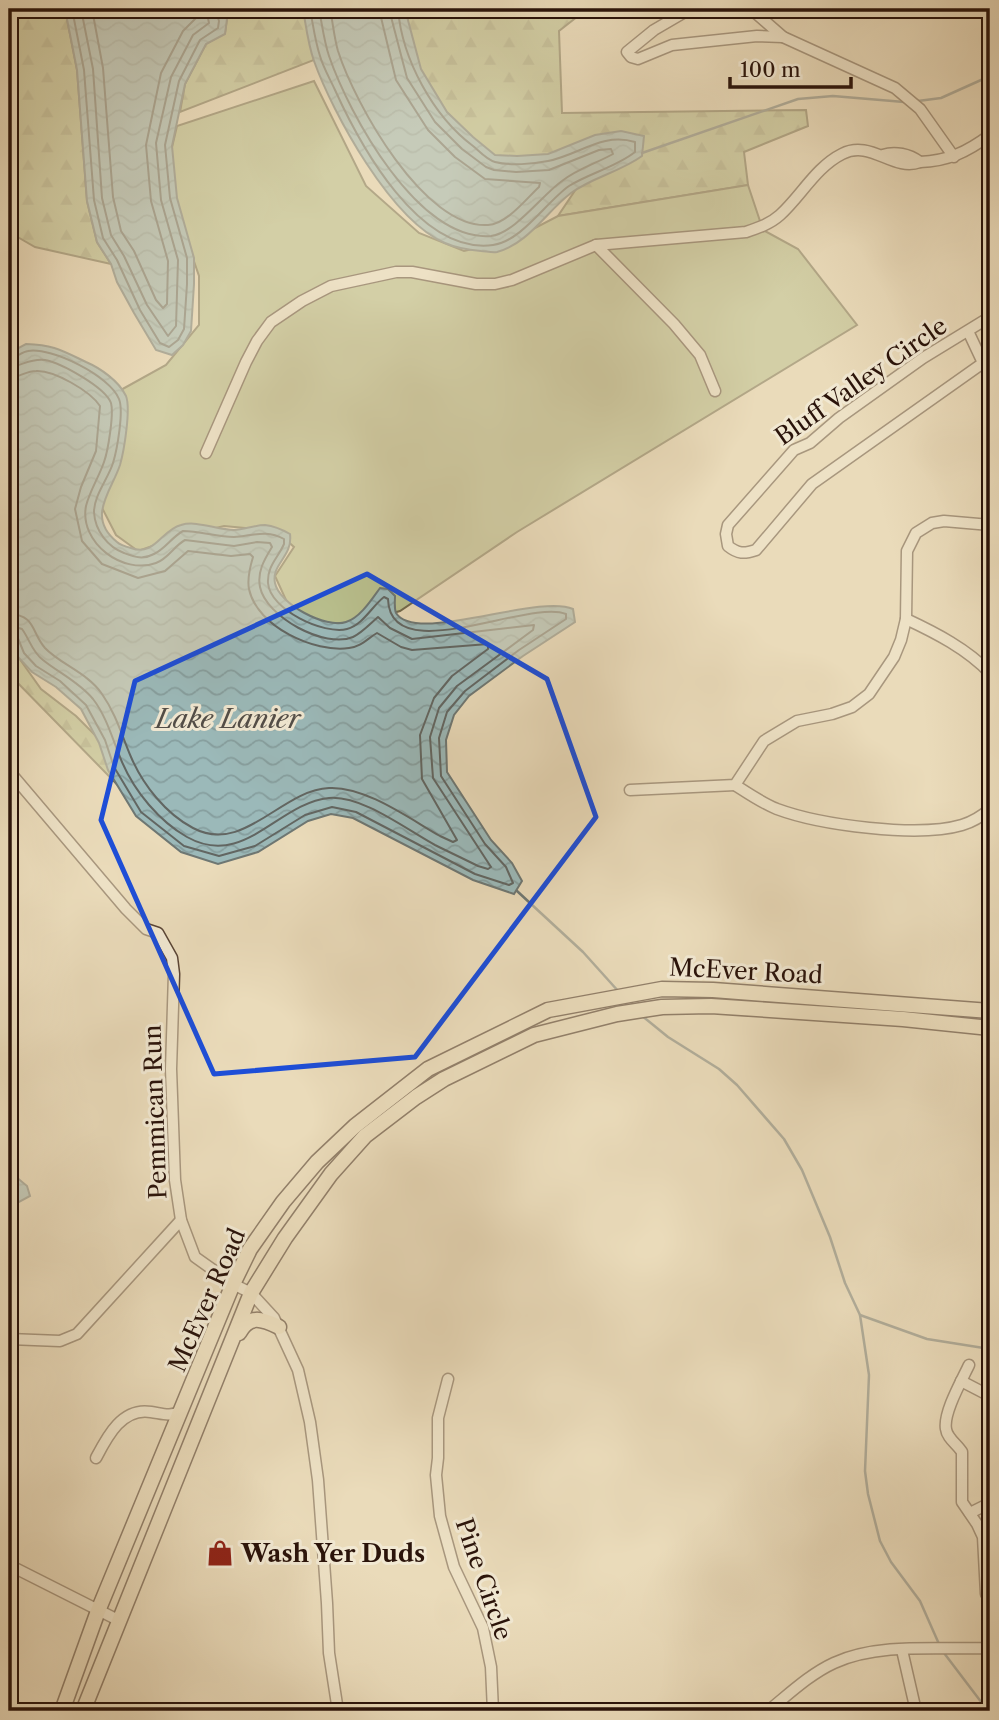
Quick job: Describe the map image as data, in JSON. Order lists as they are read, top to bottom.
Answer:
{
  "streets": {
    "main road": ["McEver Road"],
    "street": ["Bluff Valley Circle", "Pemmican Run", "Pine Circle"]
  },
  "crossings": [
    ["McEver Road", "Pemmican Run"]
  ],
  "water": ["Lake Lanier"],
  "places": {
    "shop": ["Wash Yer Duds"]
  },
  "scale_bar": "100 m"
}
